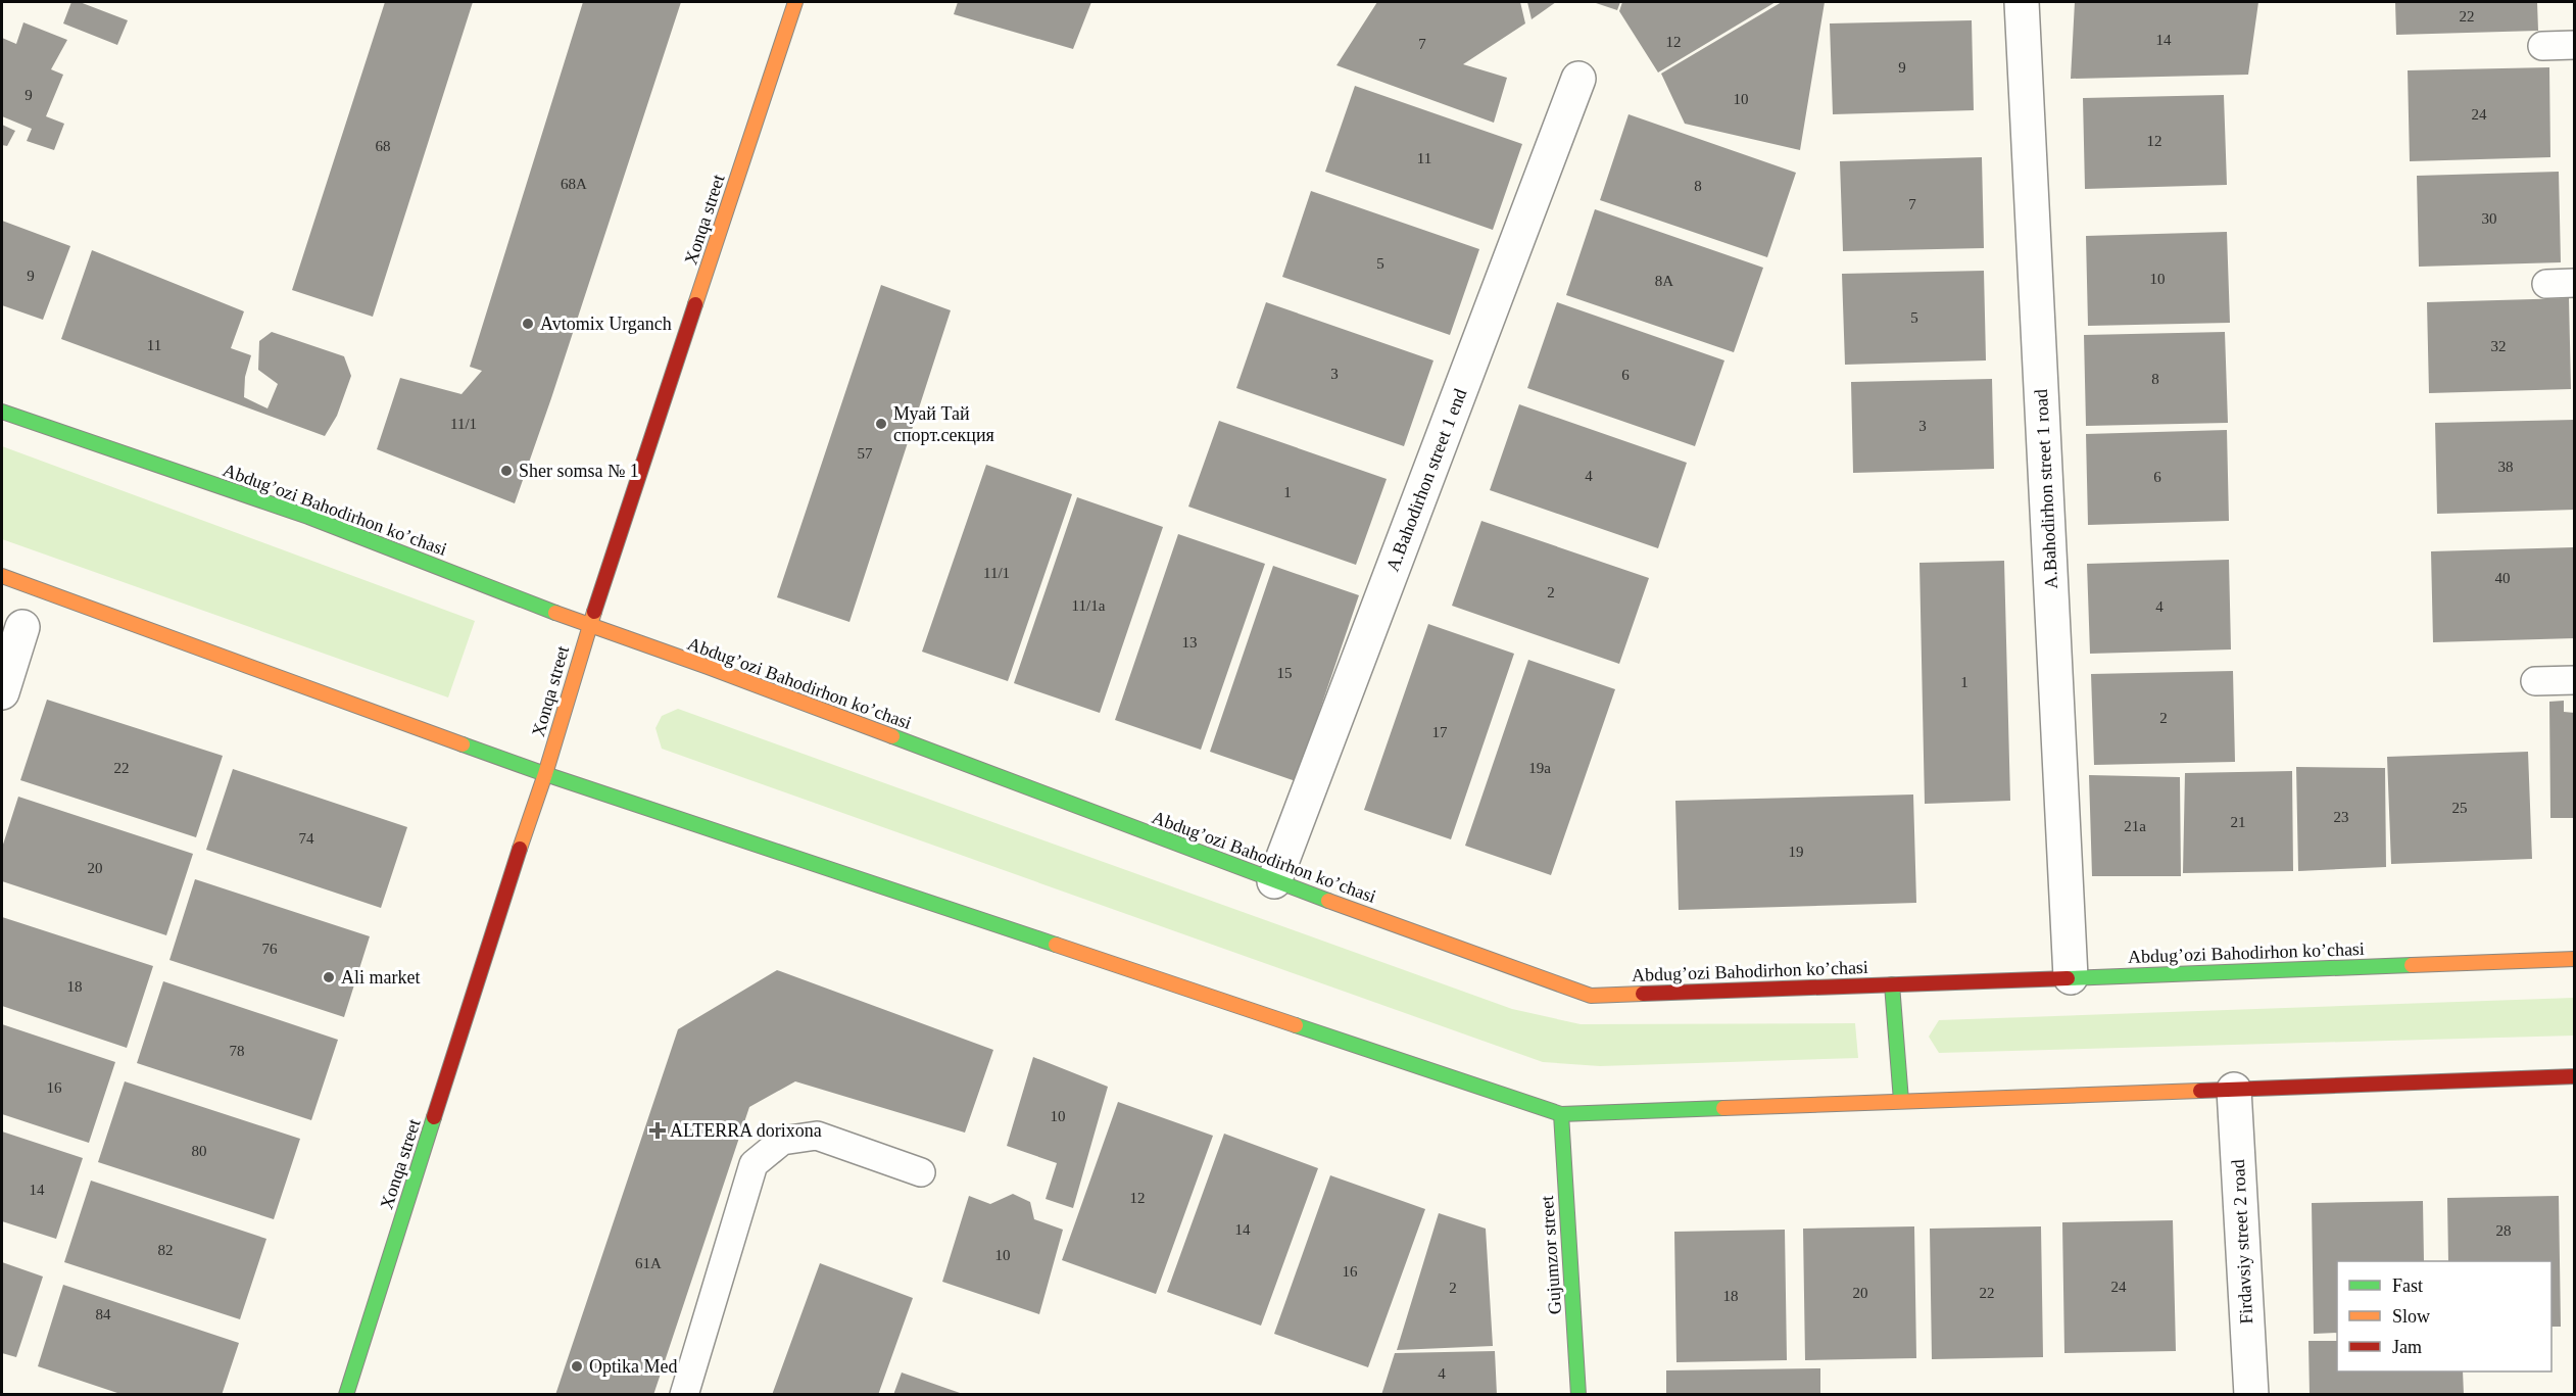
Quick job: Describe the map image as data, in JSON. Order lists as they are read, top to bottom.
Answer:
{
  "streets": {
    "main road": ["Xonqa street", "Abdug’ozi Bahodirhon ko’chasi", "Gujumzor street"],
    "street": ["A.Bahodirhon street 1 end", "A.Bahodirhon street 1 road", "Firdavsiy street 2 road"]
  },
  "crossings": [
    ["Xonqa street", "Abdug’ozi Bahodirhon ko’chasi"],
    ["A.Bahodirhon street 1 end", "Abdug’ozi Bahodirhon ko’chasi"],
    ["A.Bahodirhon street 1 road", "Abdug’ozi Bahodirhon ko’chasi"]
  ],
  "places": {
    "other": [
      "Avtomix Urganch",
      "Муай Тай спорт.секция",
      "Sher somsa № 1",
      "Ali market",
      "Optika Med"
    ],
    "health": ["ALTERRA dorixona"]
  },
  "house_numbers": [
    "22",
    "14",
    "12",
    "7",
    "9",
    "9",
    "10",
    "24",
    "12",
    "68",
    "11",
    "68А",
    "8",
    "7",
    "30",
    "5",
    "9",
    "10",
    "8A",
    "5",
    "11",
    "32",
    "3",
    "6",
    "8",
    "11/1",
    "3",
    "57",
    "38",
    "4",
    "6",
    "1",
    "11/1",
    "40",
    "2",
    "11/1a",
    "4",
    "13",
    "15",
    "1",
    "2",
    "17",
    "22",
    "19a",
    "25",
    "23",
    "21",
    "21a",
    "74",
    "19",
    "20",
    "76",
    "18",
    "78",
    "16",
    "10",
    "80",
    "14",
    "12",
    "14",
    "28",
    "82",
    "10",
    "61A",
    "16",
    "24",
    "2",
    "20",
    "22",
    "18",
    "84",
    "4"
  ],
  "legend": ["Fast", "Slow", "Jam"]
}
